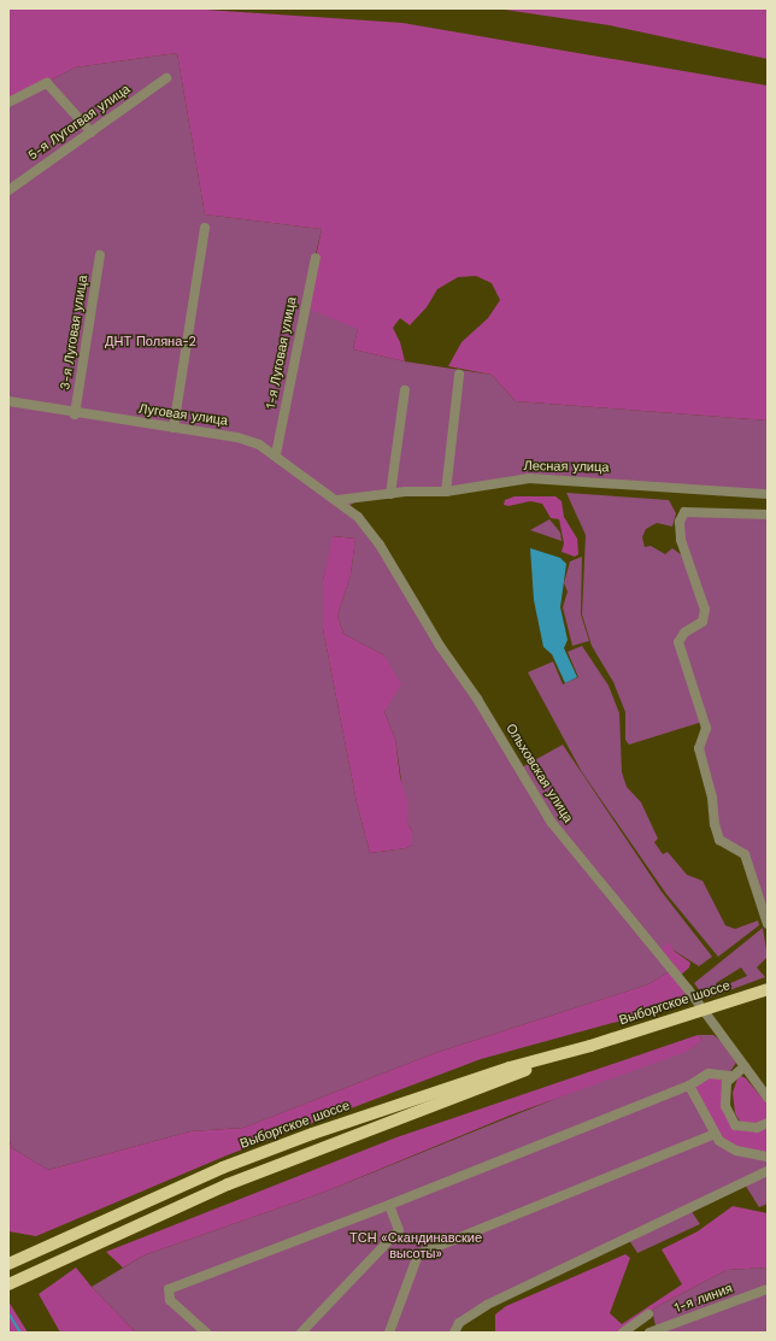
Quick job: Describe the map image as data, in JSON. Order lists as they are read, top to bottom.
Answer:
{
  "streets": {
    "main road": ["Выборгское шоссе"],
    "street": [
      "5-я Лугогвая улица",
      "3-я Луговая улица",
      "1-я Луговая улица",
      "Луговая улица",
      "Лесная улица",
      "Ольховская улица",
      "1-я линия"
    ]
  },
  "crossings": [
    ["3-я Луговая улица", "Луговая улица"],
    ["1-я Луговая улица", "Луговая улица"],
    ["Луговая улица", "Лесная улица"],
    ["Луговая улица", "Ольховская улица"],
    ["Лесная улица", "Ольховская улица"],
    ["Ольховская улица", "Выборгское шоссе"]
  ],
  "parks": ["ДНТ Поляна-2", "ТСН «Скандинавские высоты»"]
}
